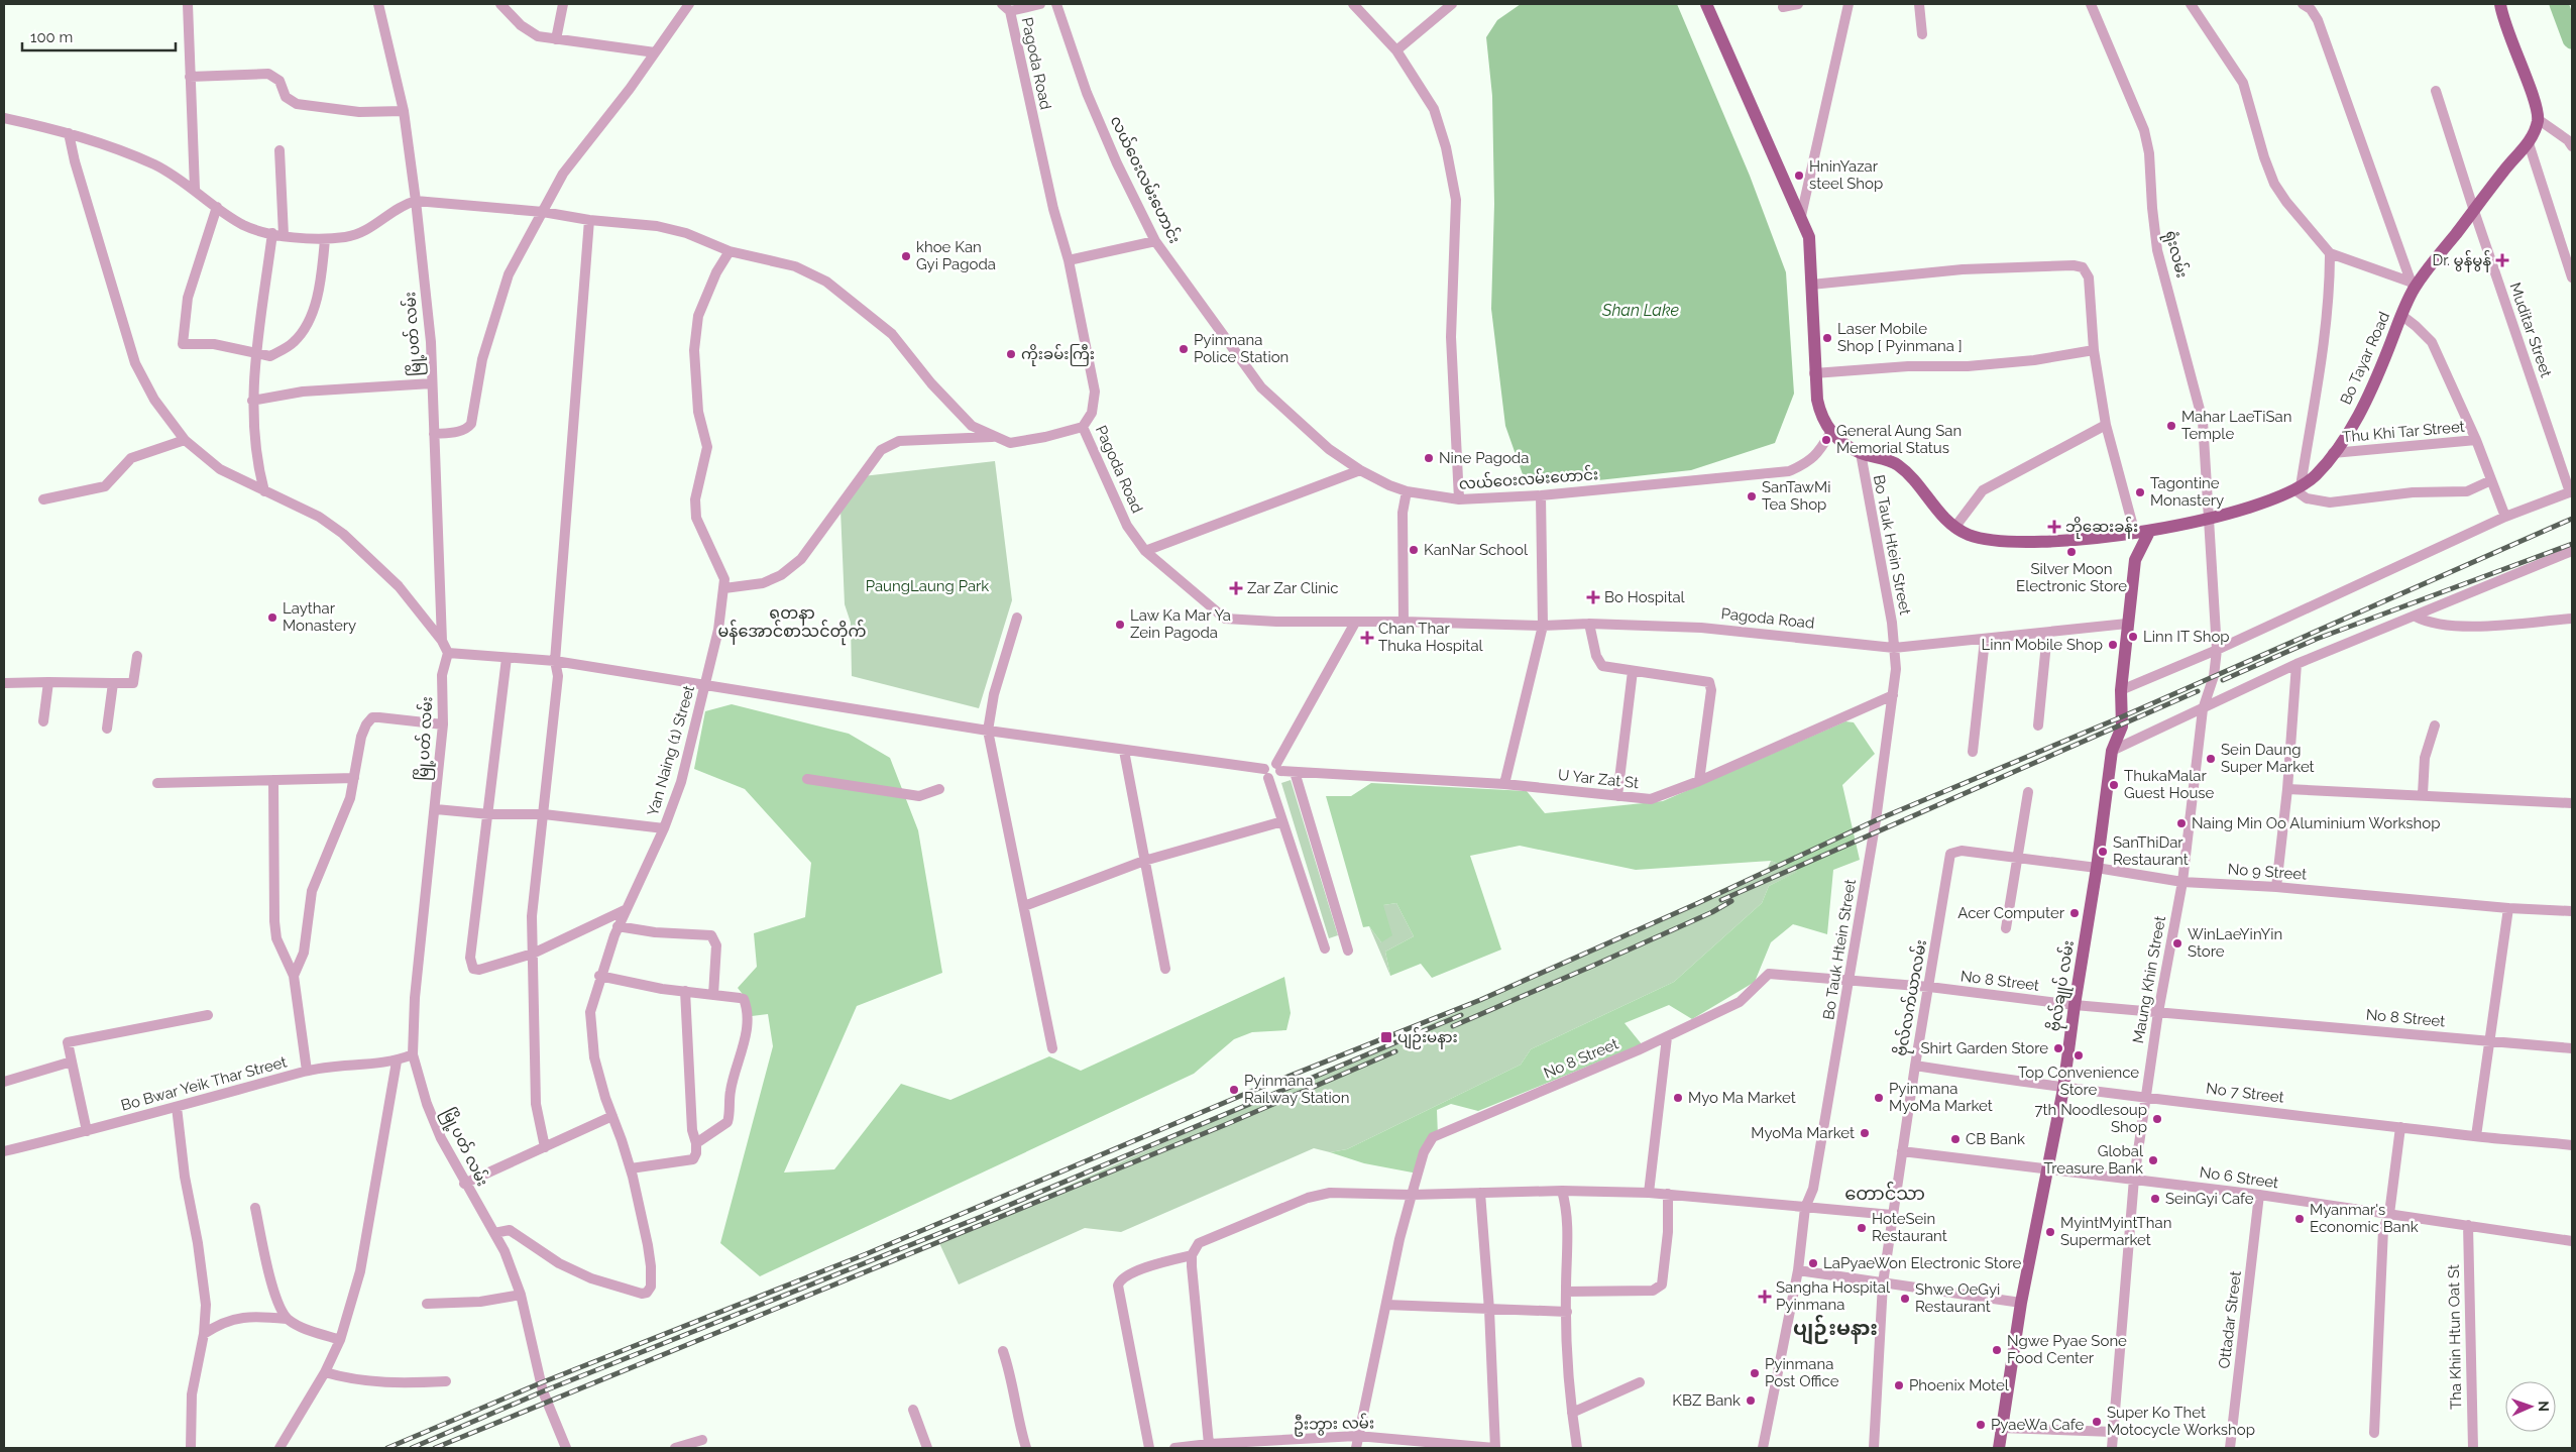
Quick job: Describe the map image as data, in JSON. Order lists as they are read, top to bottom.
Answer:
{
  "streets": {
    "main road": ["Bo Tayar Road", "ဗိုလ်ချုပ် လမ်း"],
    "street": [
      "Pagoda Road",
      "လယ်ဝေးလမ်းဟောင်း",
      "ရုံးလမ်း",
      "Muditar Street",
      "မြို့ပတ် လမ်း",
      "Thu Khi Tar Street",
      "Bo Tauk Htein Street",
      "Yan Naing (1) Street",
      "U Yar Zat St",
      "No 9 Street",
      "Maung Khin Street",
      "No 8 Street",
      "ဗိုလ်လက်ယာလမ်း",
      "Bo Bwar Yeik Thar Street",
      "No 7 Street",
      "No 6 Street",
      "Ottadar Street",
      "Tha Khin Htun Oat St",
      "ဦးဘွား လမ်း"
    ]
  },
  "crossings": [
    ["Pagoda Road", "Bo Tauk Htein Street"],
    ["Pagoda Road", "ဗိုလ်ချုပ် လမ်း"],
    ["ရုံးလမ်း", "Bo Tayar Road"],
    ["ရုံးလမ်း", "Maung Khin Street"],
    ["Muditar Street", "Bo Tayar Road"],
    ["မြို့ပတ် လမ်း", "Yan Naing (1) Street"],
    ["မြို့ပတ် လမ်း", "Bo Bwar Yeik Thar Street"],
    ["Bo Tayar Road", "Thu Khi Tar Street"],
    ["Bo Tayar Road", "Bo Tauk Htein Street"],
    ["Bo Tayar Road", "Maung Khin Street"],
    ["Bo Tayar Road", "ဗိုလ်ချုပ် လမ်း"],
    ["Bo Tauk Htein Street", "U Yar Zat St"],
    ["Bo Tauk Htein Street", "No 8 Street"],
    ["No 9 Street", "Maung Khin Street"],
    ["No 9 Street", "ဗိုလ်ချုပ် လမ်း"],
    ["No 9 Street", "ဗိုလ်လက်ယာလမ်း"],
    ["Maung Khin Street", "No 8 Street"],
    ["Maung Khin Street", "No 7 Street"],
    ["Maung Khin Street", "No 6 Street"],
    ["No 8 Street", "ဗိုလ်ချုပ် လမ်း"],
    ["No 8 Street", "ဗိုလ်လက်ယာလမ်း"],
    ["No 8 Street", "ဦးဘွား လမ်း"],
    ["ဗိုလ်ချုပ် လမ်း", "No 7 Street"],
    ["ဗိုလ်ချုပ် လမ်း", "No 6 Street"],
    ["ဗိုလ်လက်ယာလမ်း", "No 7 Street"],
    ["ဗိုလ်လက်ယာလမ်း", "No 6 Street"],
    ["No 6 Street", "Ottadar Street"],
    ["No 6 Street", "Tha Khin Htun Oat St"]
  ],
  "districts": ["ရတနာ မန်အောင်စာသင်တိုက်", "တောင်သာ", "ပျဉ်းမနား"],
  "water": ["Shan Lake"],
  "parks": ["PaungLaung Park"],
  "places": {
    "other": [
      "HninYazar steel Shop",
      "khoe Kan Gyi Pagoda",
      "Laser Mobile Shop [ Pyinmana ]",
      "Pyinmana Police Station",
      "ကိုးခမ်းကြီး",
      "Mahar LaeTiSan Temple",
      "General Aung San Memorial Status",
      "Nine Pagoda",
      "Tagontine Monastery",
      "SanTawMi Tea Shop",
      "KanNar School",
      "Silver Moon Electronic Store",
      "Laythar Monastery",
      "Law Ka Mar Ya Zein Pagoda",
      "Linn IT Shop",
      "Linn Mobile Shop",
      "Sein Daung Super Market",
      "ThukaMalar Guest House",
      "Naing Min Oo Aluminium Workshop",
      "SanThiDar Restaurant",
      "Acer Computer",
      "WinLaeYinYin Store",
      "Shirt Garden Store",
      "Top Convenience Store",
      "Pyinmana Railway Station",
      "Myo Ma Market",
      "Pyinmana MyoMa Market",
      "7th Noodlesoup Shop",
      "MyoMa Market",
      "CB Bank",
      "Global Treasure Bank",
      "SeinGyi Cafe",
      "Myanmar's Economic Bank",
      "HoteSein Restaurant",
      "MyintMyintThan Supermarket",
      "LaPyaeWon Electronic Store",
      "Shwe OeGyi Restaurant",
      "Ngwe Pyae Sone Food Center",
      "Pyinmana Post Office",
      "Phoenix Motel",
      "KBZ Bank",
      "Super Ko Thet Motocycle Workshop",
      "PyaeWa Cafe"
    ],
    "health": [
      "Dr. မွန်မွန်",
      "ဘိုဆေးခန်း",
      "Zar Zar Clinic",
      "Bo Hospital",
      "Chan Thar Thuka Hospital",
      "Sangha Hospital Pyinmana"
    ],
    "transit": ["ပျဉ်းမနား"]
  },
  "scale_bar": "100 m",
  "north": "right"
}
